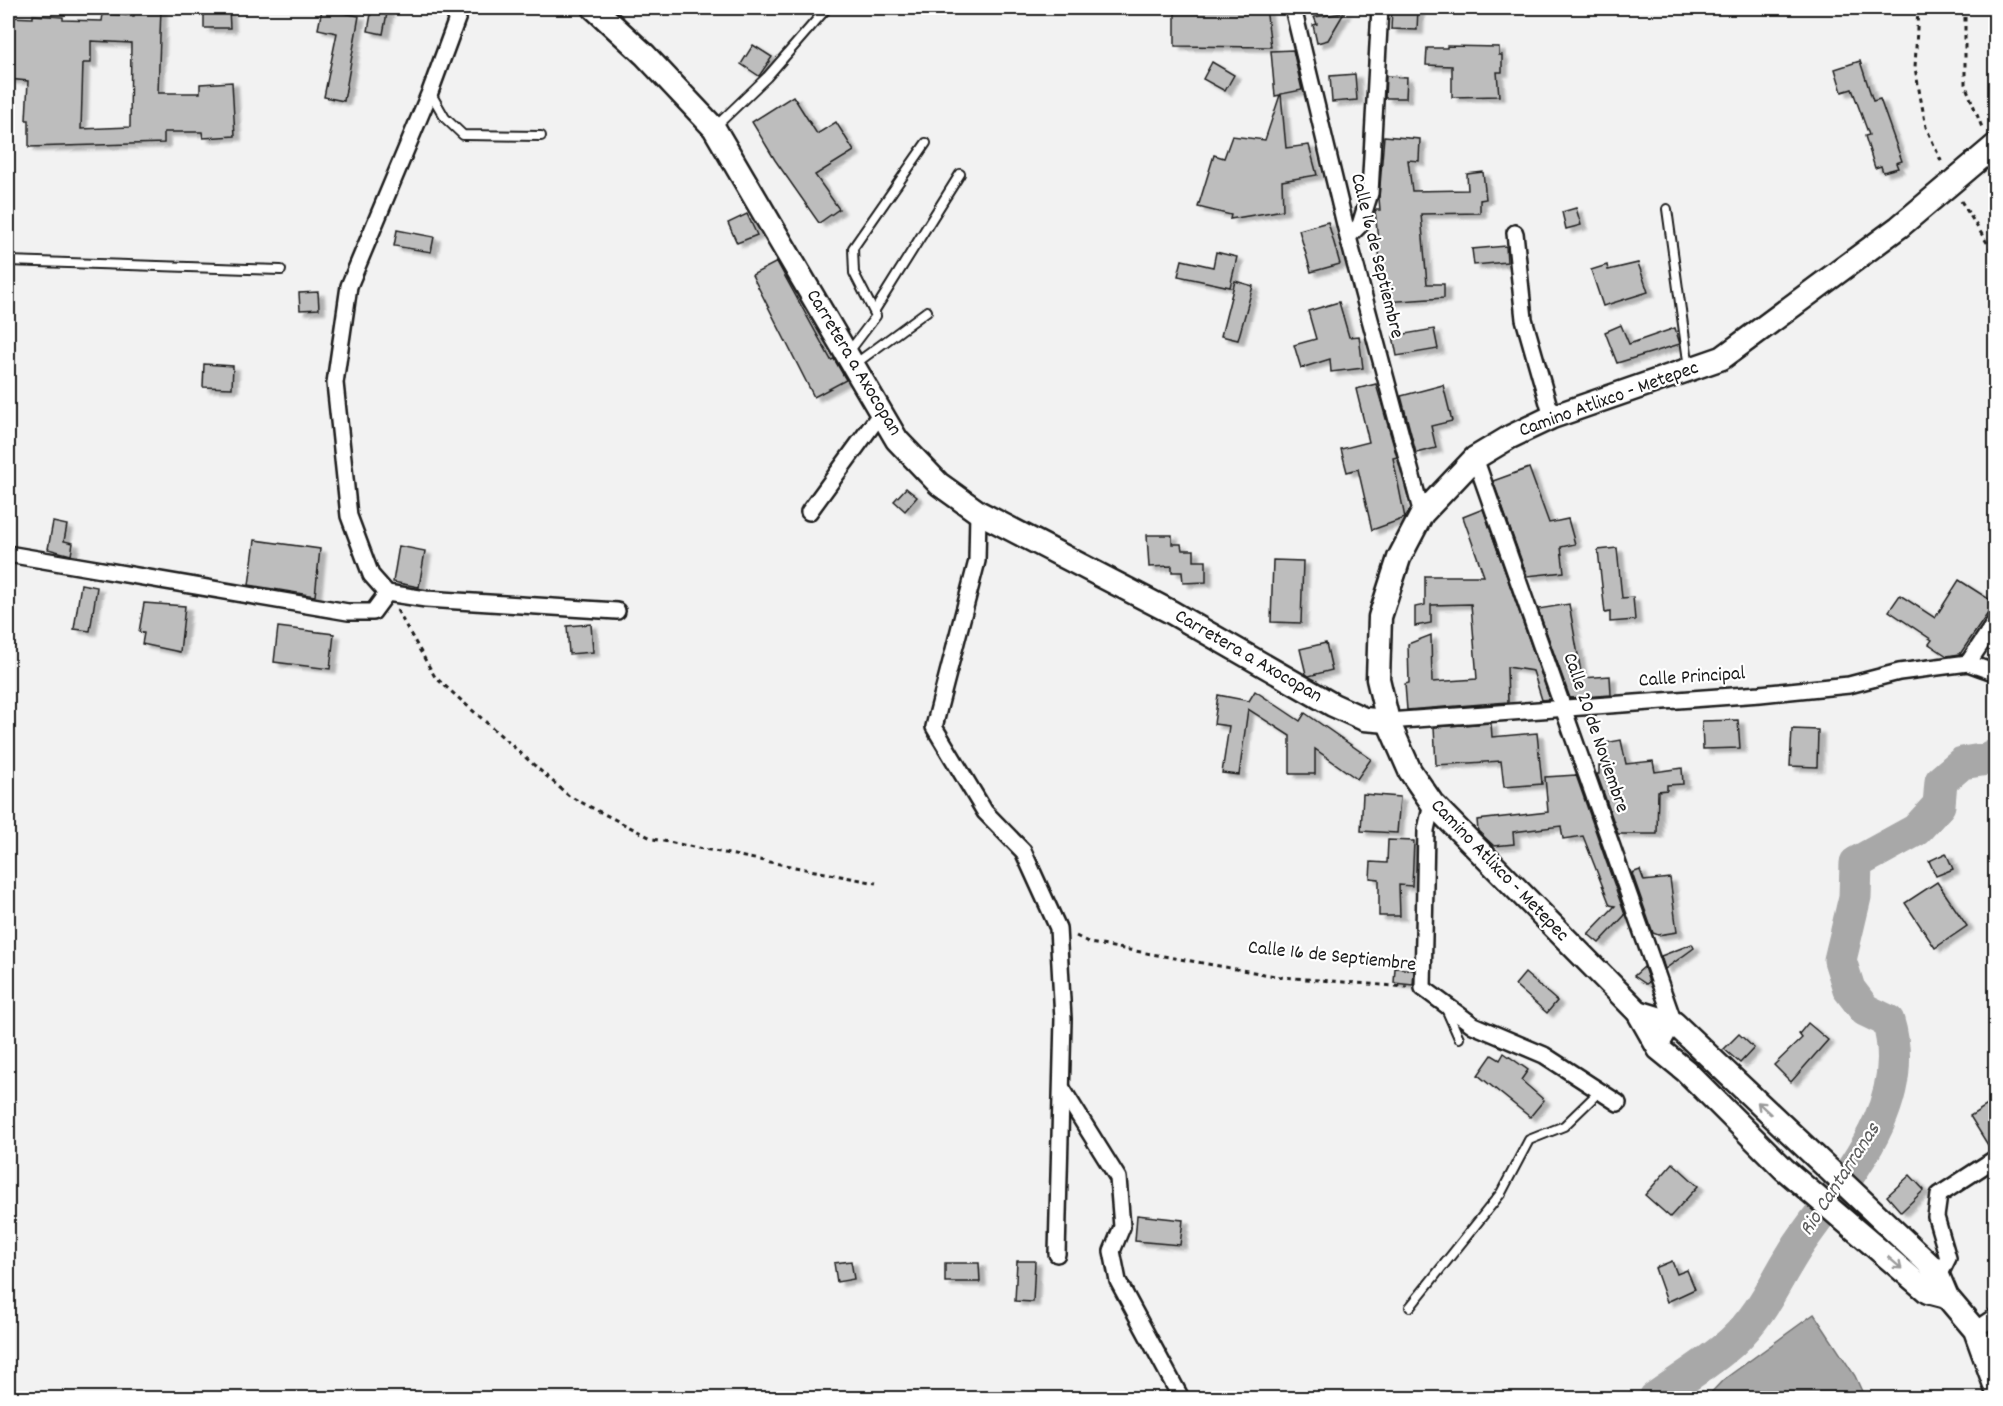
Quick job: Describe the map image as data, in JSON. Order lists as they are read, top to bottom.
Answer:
{
  "streets": {
    "main road": ["Carretera a Axocopan", "Camino Atlixco - Metepec"],
    "street": ["Calle 16 de Septiembre", "Calle Principal", "Calle 20 de Noviembre"]
  },
  "crossings": [
    ["Calle 16 de Septiembre", "Camino Atlixco - Metepec"],
    ["Carretera a Axocopan", "Camino Atlixco - Metepec"],
    ["Carretera a Axocopan", "Calle Principal"],
    ["Camino Atlixco - Metepec", "Calle Principal"],
    ["Camino Atlixco - Metepec", "Calle 20 de Noviembre"],
    ["Calle Principal", "Calle 20 de Noviembre"]
  ],
  "water": ["Rio Cantarranas"]
}
